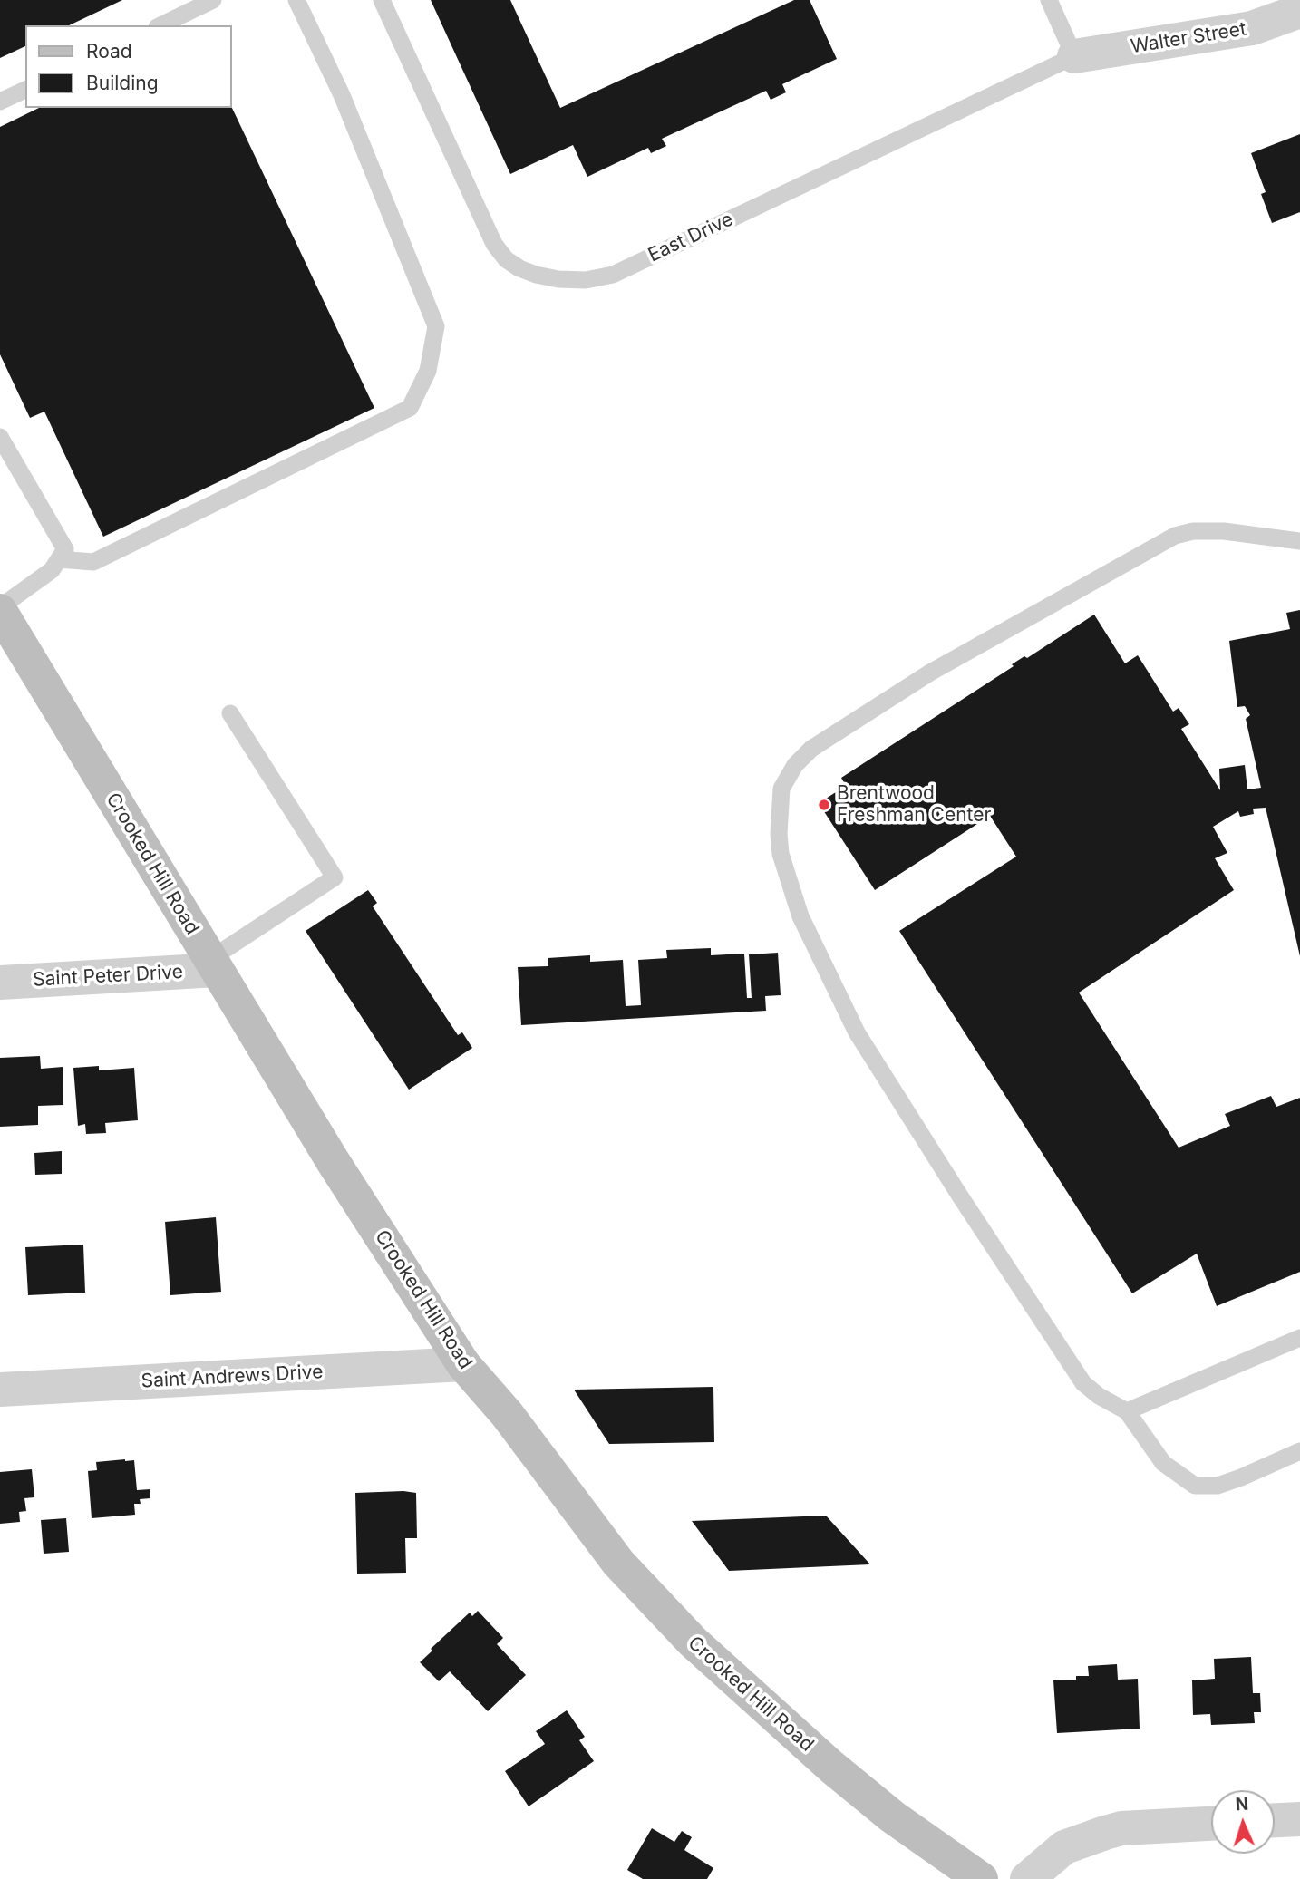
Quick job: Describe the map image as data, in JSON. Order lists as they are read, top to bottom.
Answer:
{
  "streets": {
    "main road": ["Crooked Hill Road"],
    "street": ["Walter Street", "Saint Peter Drive", "Saint Andrews Drive"],
    "lane": ["East Drive"]
  },
  "crossings": [
    ["Walter Street", "East Drive"],
    ["Crooked Hill Road", "Saint Peter Drive"],
    ["Crooked Hill Road", "Saint Andrews Drive"]
  ],
  "places": ["Brentwood Freshman Center"],
  "legend": ["Road", "Building"],
  "north": "top"
}
